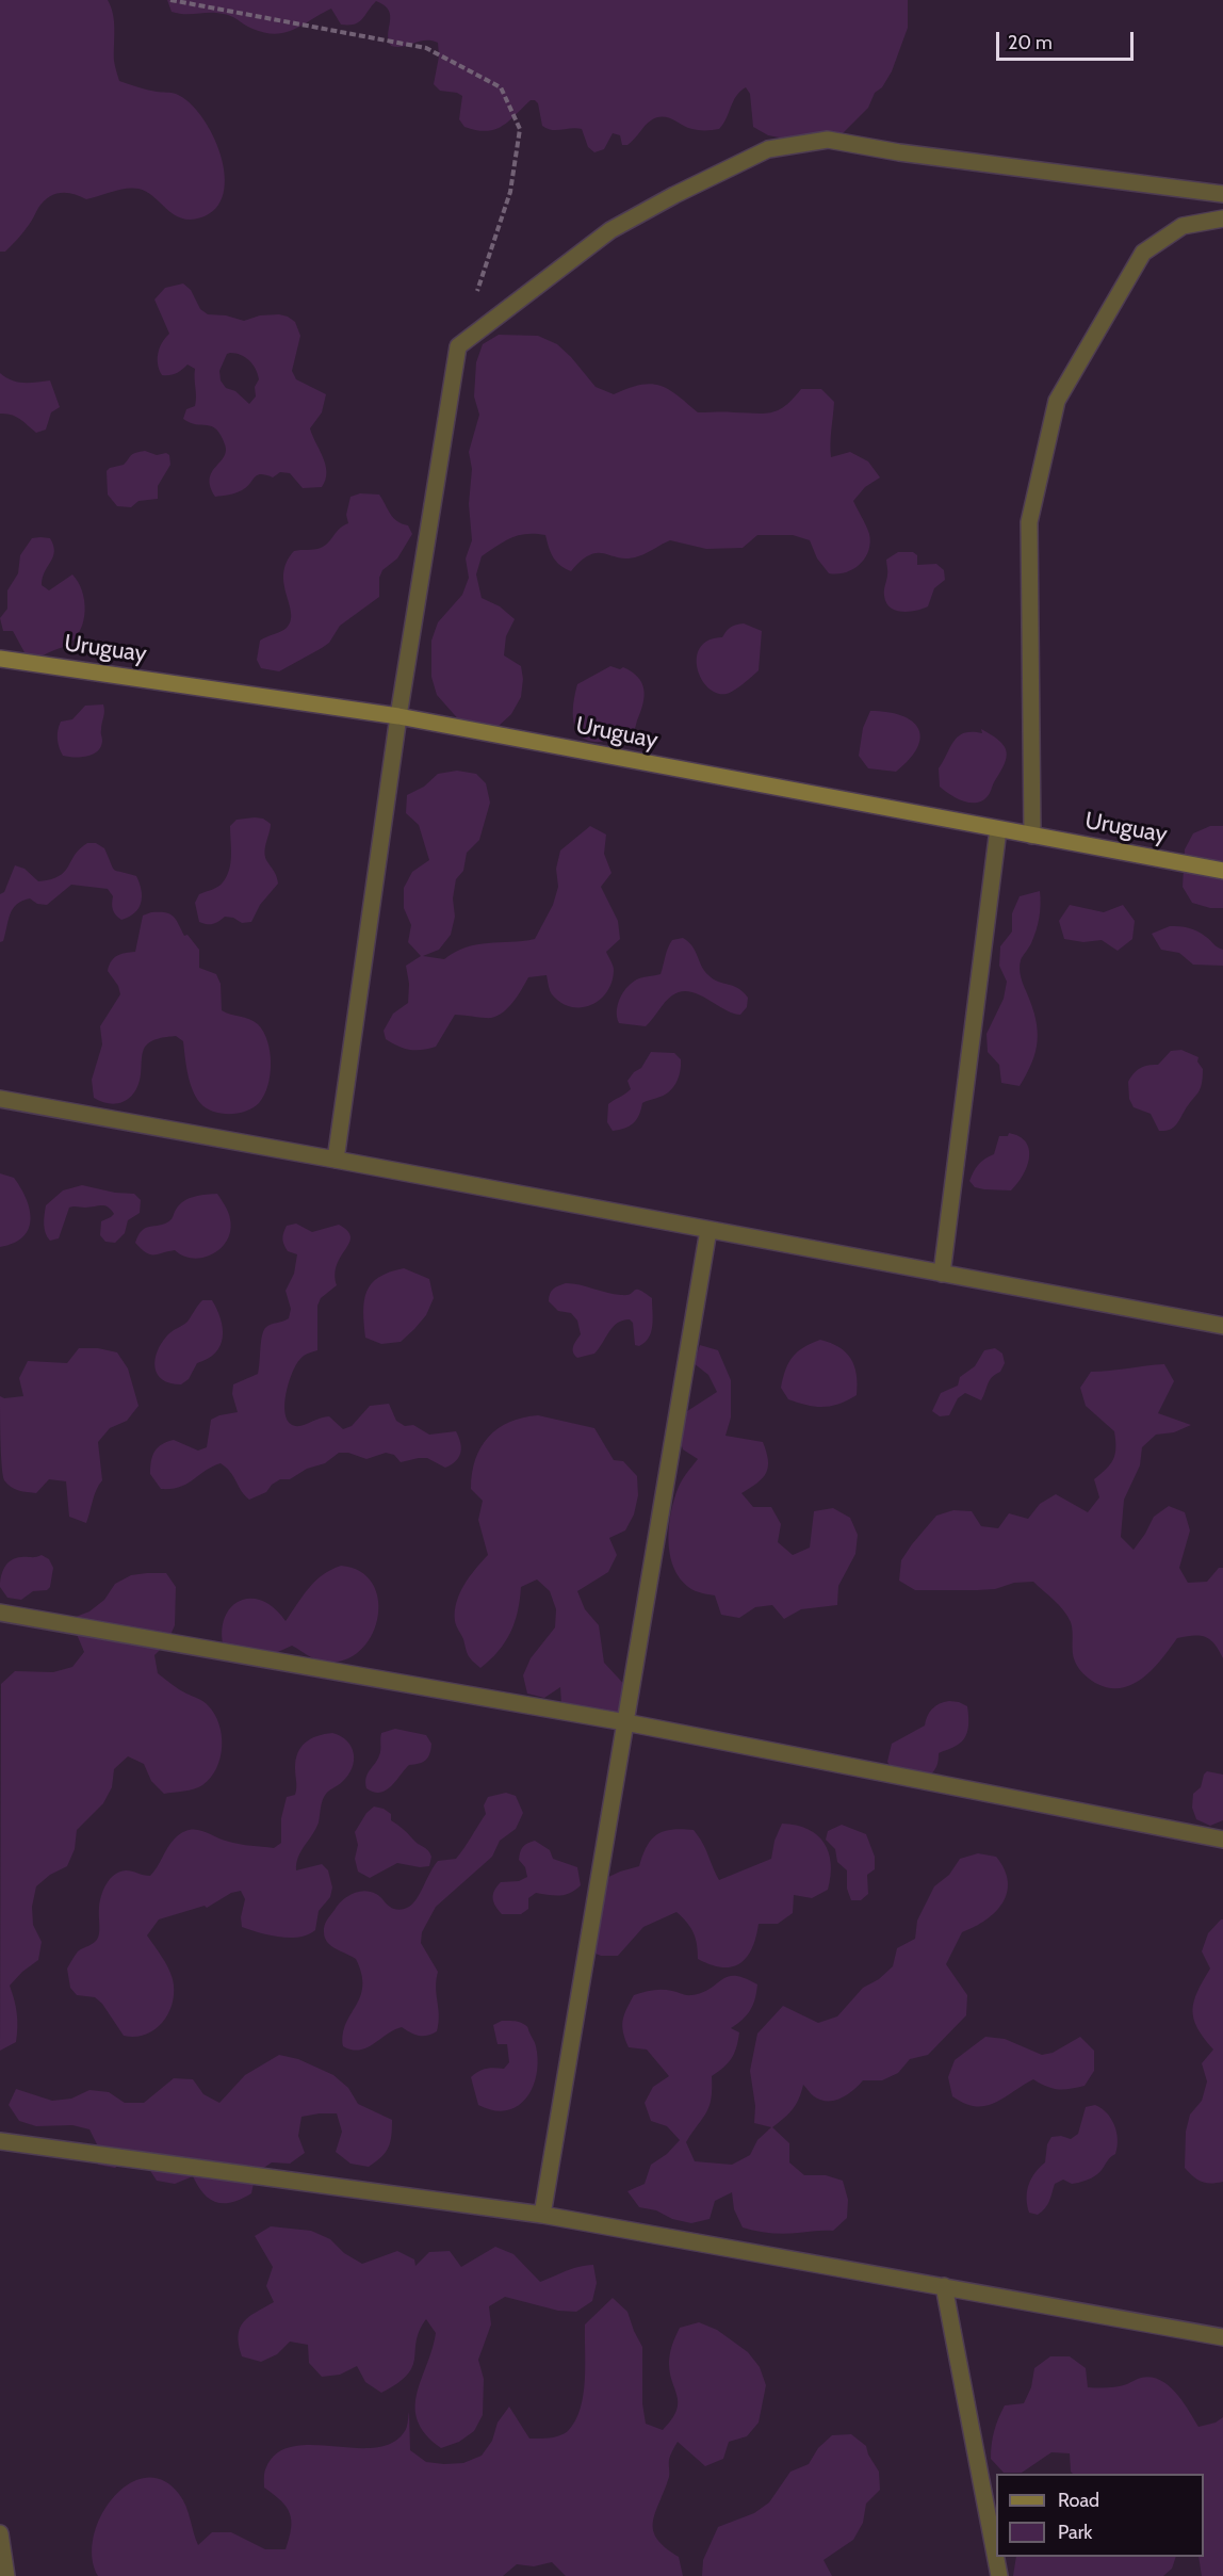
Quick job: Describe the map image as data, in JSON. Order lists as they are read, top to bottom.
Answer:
{
  "streets": {
    "main road": ["Uruguay"]
  },
  "legend": ["Road", "Park"],
  "scale_bar": "20 m"
}
